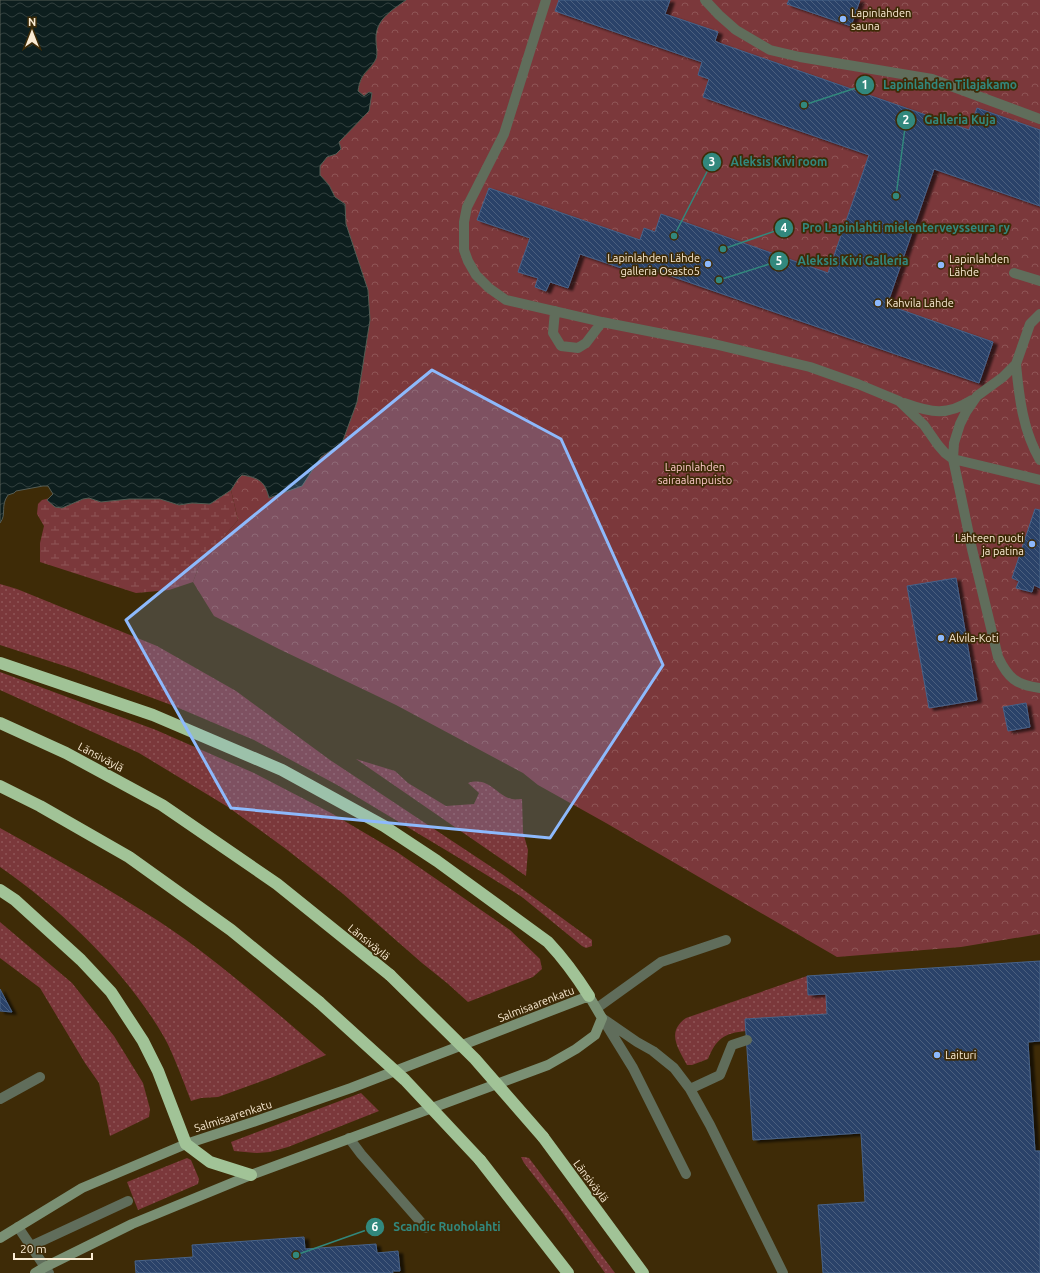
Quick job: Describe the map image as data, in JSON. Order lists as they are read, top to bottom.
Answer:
{
  "streets": {
    "highway": ["Länsiväylä"],
    "main road": ["Salmisaarenkatu"]
  },
  "parks": ["Lapinlahden sairaalanpuisto"],
  "places": [
    "Lapinlahden sauna",
    "Lapinlahden Tilajakamo",
    "Galleria Kuja",
    "Aleksis Kivi room",
    "Pro Lapinlahti mielenterveysseura ry",
    "Lapinlahden Lähde galleria Osasto5",
    "Lapinlahden Lähde",
    "Aleksis Kivi Galleria",
    "Kahvila Lähde",
    "Lähteen puoti ja patina",
    "Alvila-Koti",
    "Laituri",
    "Scandic Ruoholahti"
  ],
  "scale_bar": "20 m",
  "north": "top"
}
